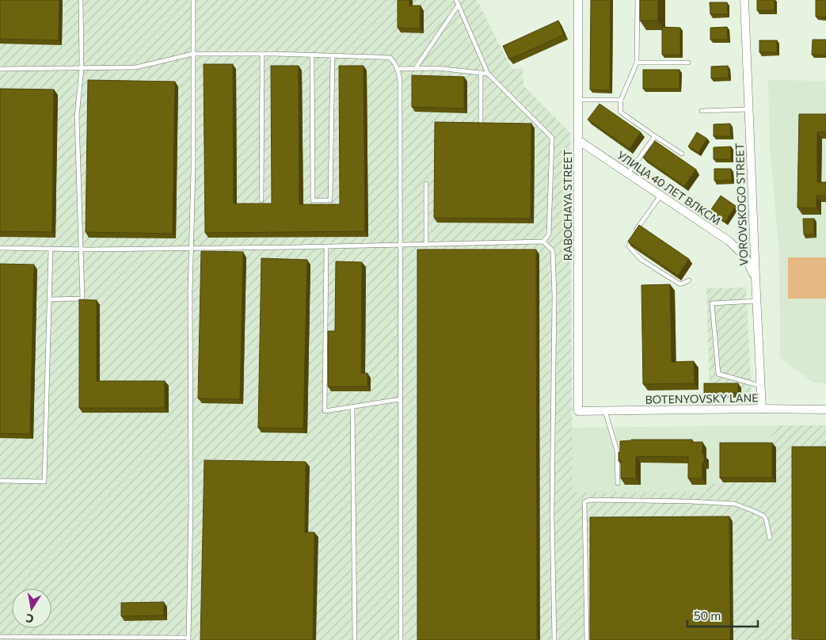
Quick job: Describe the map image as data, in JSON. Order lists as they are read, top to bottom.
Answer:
{
  "streets": {
    "street": [
      "УЛИЦА 40 ЛЕТ ВЛКСМ",
      "VOROVSKOGO STREET",
      "RABOCHAYA STREET",
      "BOTENYOVSKY LANE"
    ]
  },
  "crossings": [
    ["УЛИЦА 40 ЛЕТ ВЛКСМ", "VOROVSKOGO STREET"],
    ["УЛИЦА 40 ЛЕТ ВЛКСМ", "RABOCHAYA STREET"],
    ["VOROVSKOGO STREET", "BOTENYOVSKY LANE"],
    ["RABOCHAYA STREET", "BOTENYOVSKY LANE"]
  ],
  "scale_bar": "50 m",
  "north": "bottom"
}
